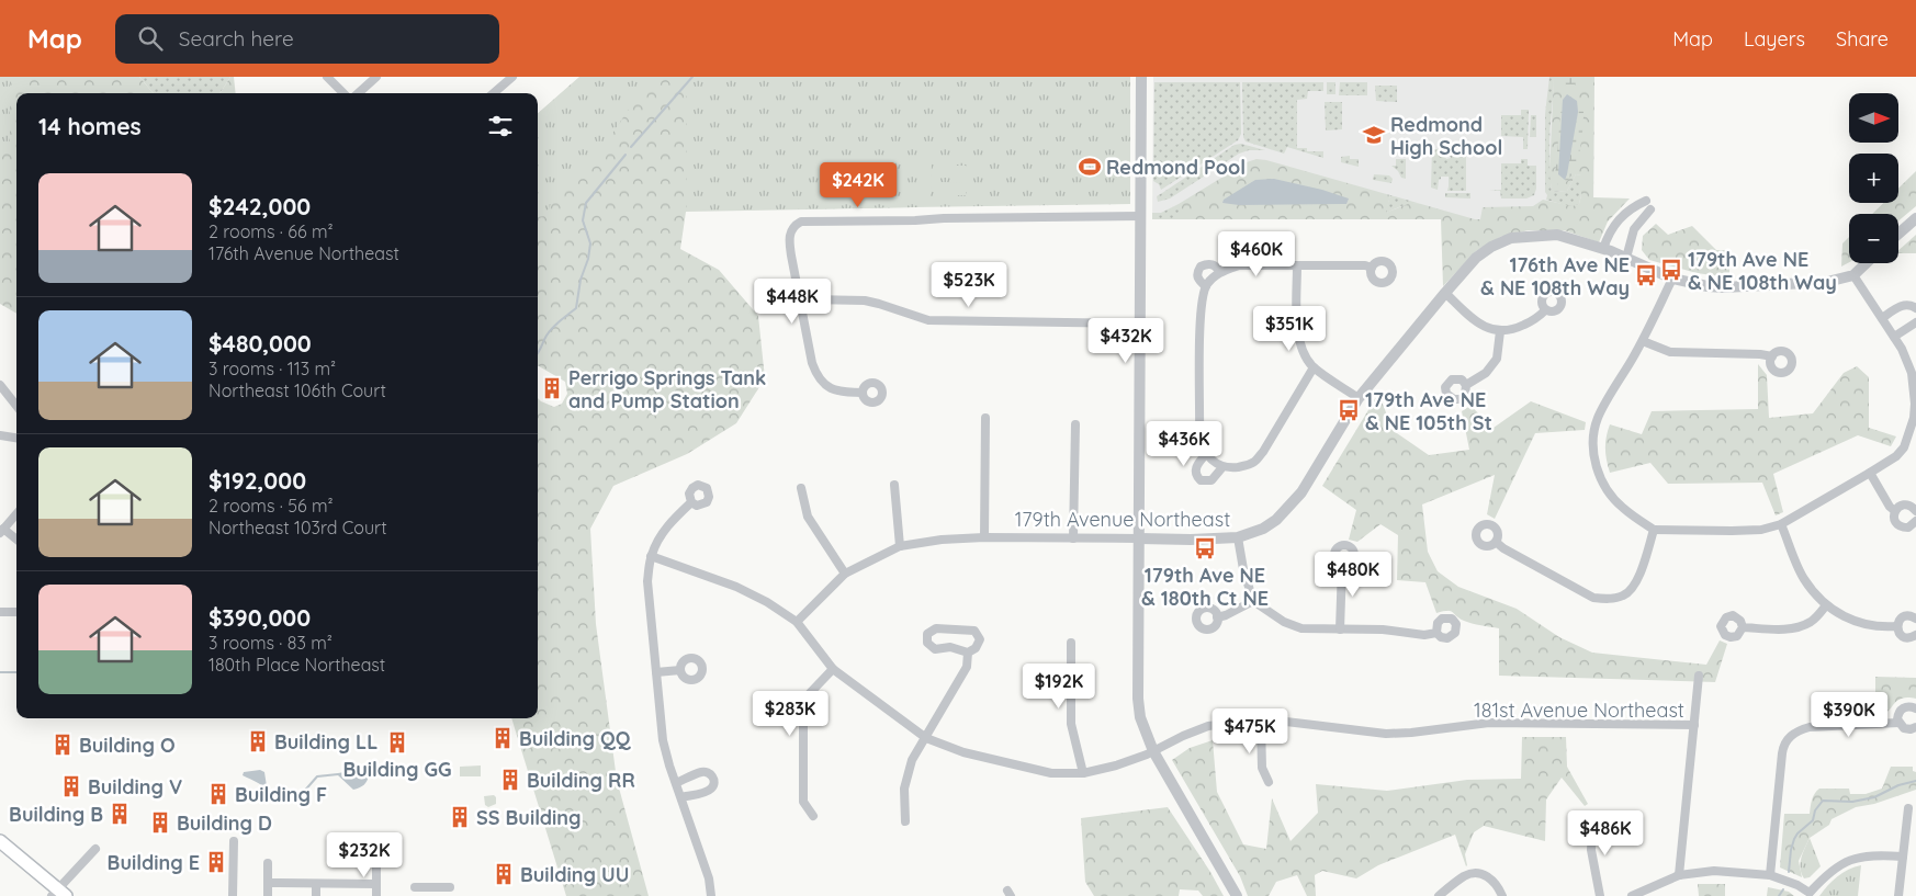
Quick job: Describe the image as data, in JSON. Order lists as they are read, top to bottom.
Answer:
{
  "streets": {
    "street": ["179th Avenue Northeast", "181st Avenue Northeast"]
  },
  "crossings": [
    ["179th Avenue Northeast", "181st Avenue Northeast"]
  ],
  "places": {
    "school or university": ["Redmond High School"],
    "sports": ["Redmond Pool"],
    "bus stop": [
      "179th Ave NE & NE 108th Way",
      "176th Ave NE & NE 108th Way",
      "179th Ave NE & NE 105th St",
      "179th Ave NE & 180th Ct NE"
    ],
    "building": [
      "Perrigo Springs Tank and Pump Station",
      "Building QQ",
      "Building LL",
      "Building GG",
      "Building O",
      "Building RR",
      "Building V",
      "Building F",
      "Building B",
      "SS Building",
      "Building D",
      "Building E",
      "Building UU"
    ]
  },
  "north": "right",
  "page": {
    "header": "Map",
    "search": "Search here",
    "nav": ["Map", "Layers", "Share"],
    "map_buttons": ["+", "−"],
    "heading": "14 homes",
    "list": [
      {
        "name": "$242,000",
        "note": "2 rooms · 66 m² · 176th Avenue Northeast"
      },
      {
        "name": "$480,000",
        "note": "3 rooms · 113 m² · Northeast 106th Court"
      },
      {
        "name": "$192,000",
        "note": "2 rooms · 56 m² · Northeast 103rd Court"
      },
      {
        "name": "$390,000",
        "note": "3 rooms · 83 m² · 180th Place Northeast"
      }
    ],
    "price": [
      "$242K",
      "$460K",
      "$523K",
      "$448K",
      "$351K",
      "$432K",
      "$436K",
      "$480K",
      "$192K",
      "$283K",
      "$390K",
      "$475K",
      "$486K",
      "$232K"
    ]
  }
}
